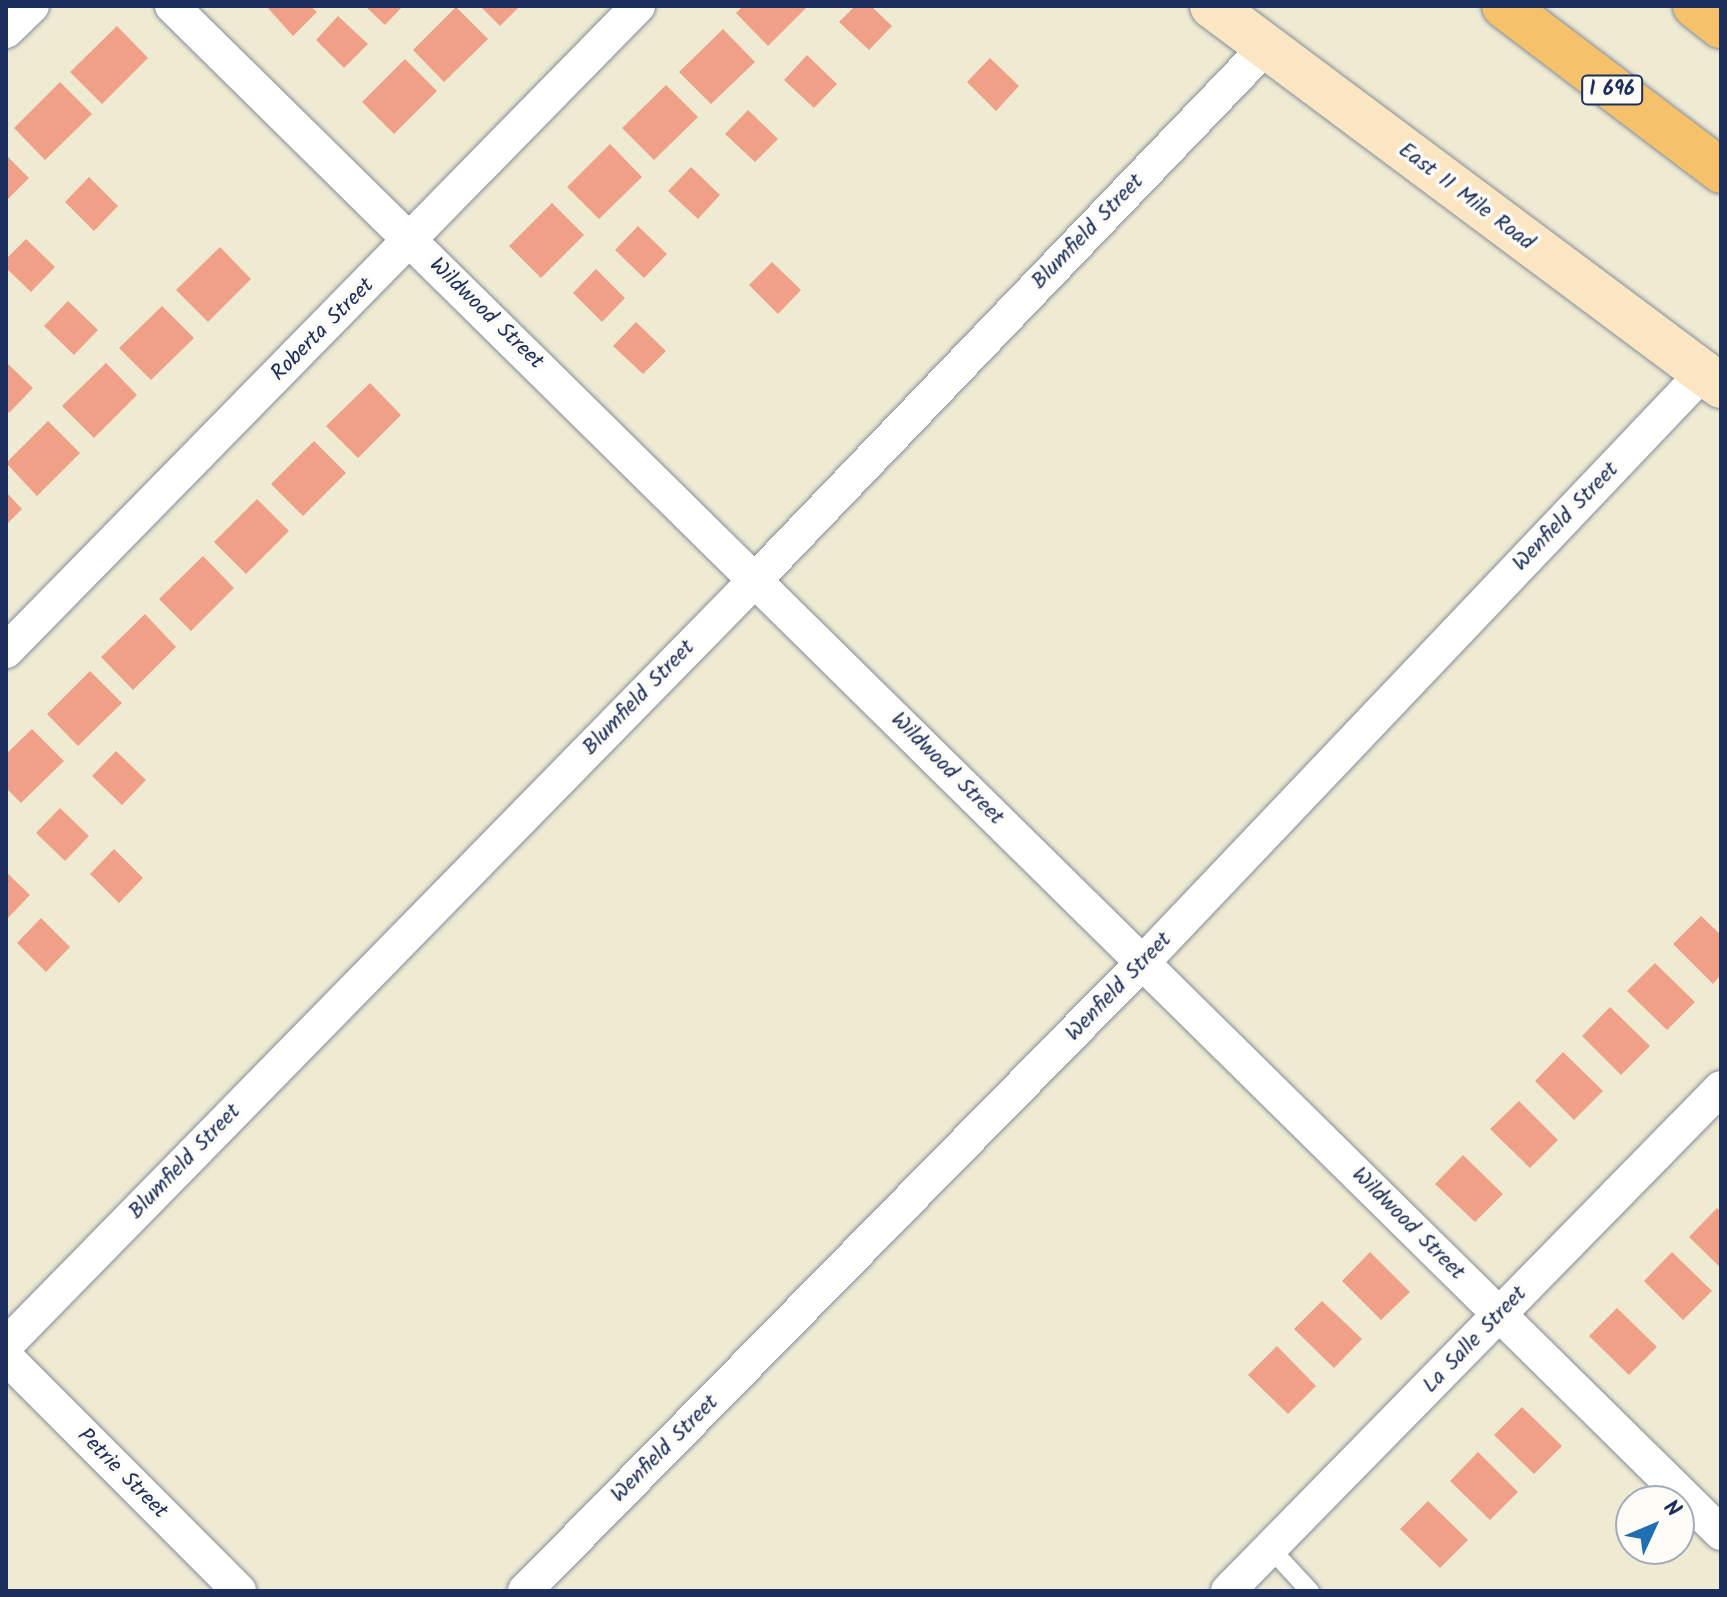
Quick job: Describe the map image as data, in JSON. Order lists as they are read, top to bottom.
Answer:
{
  "streets": {
    "highway": ["I 696"],
    "main road": ["East 11 Mile Road"],
    "street": [
      "Blumfield Street",
      "Wildwood Street",
      "Roberta Street",
      "Wenfield Street",
      "La Salle Street",
      "Petrie Street"
    ]
  },
  "crossings": [
    ["East 11 Mile Road", "Blumfield Street"],
    ["East 11 Mile Road", "Wenfield Street"],
    ["Blumfield Street", "Wildwood Street"],
    ["Wildwood Street", "Roberta Street"],
    ["Wildwood Street", "Wenfield Street"],
    ["Wildwood Street", "La Salle Street"]
  ],
  "north": "top right"
}
